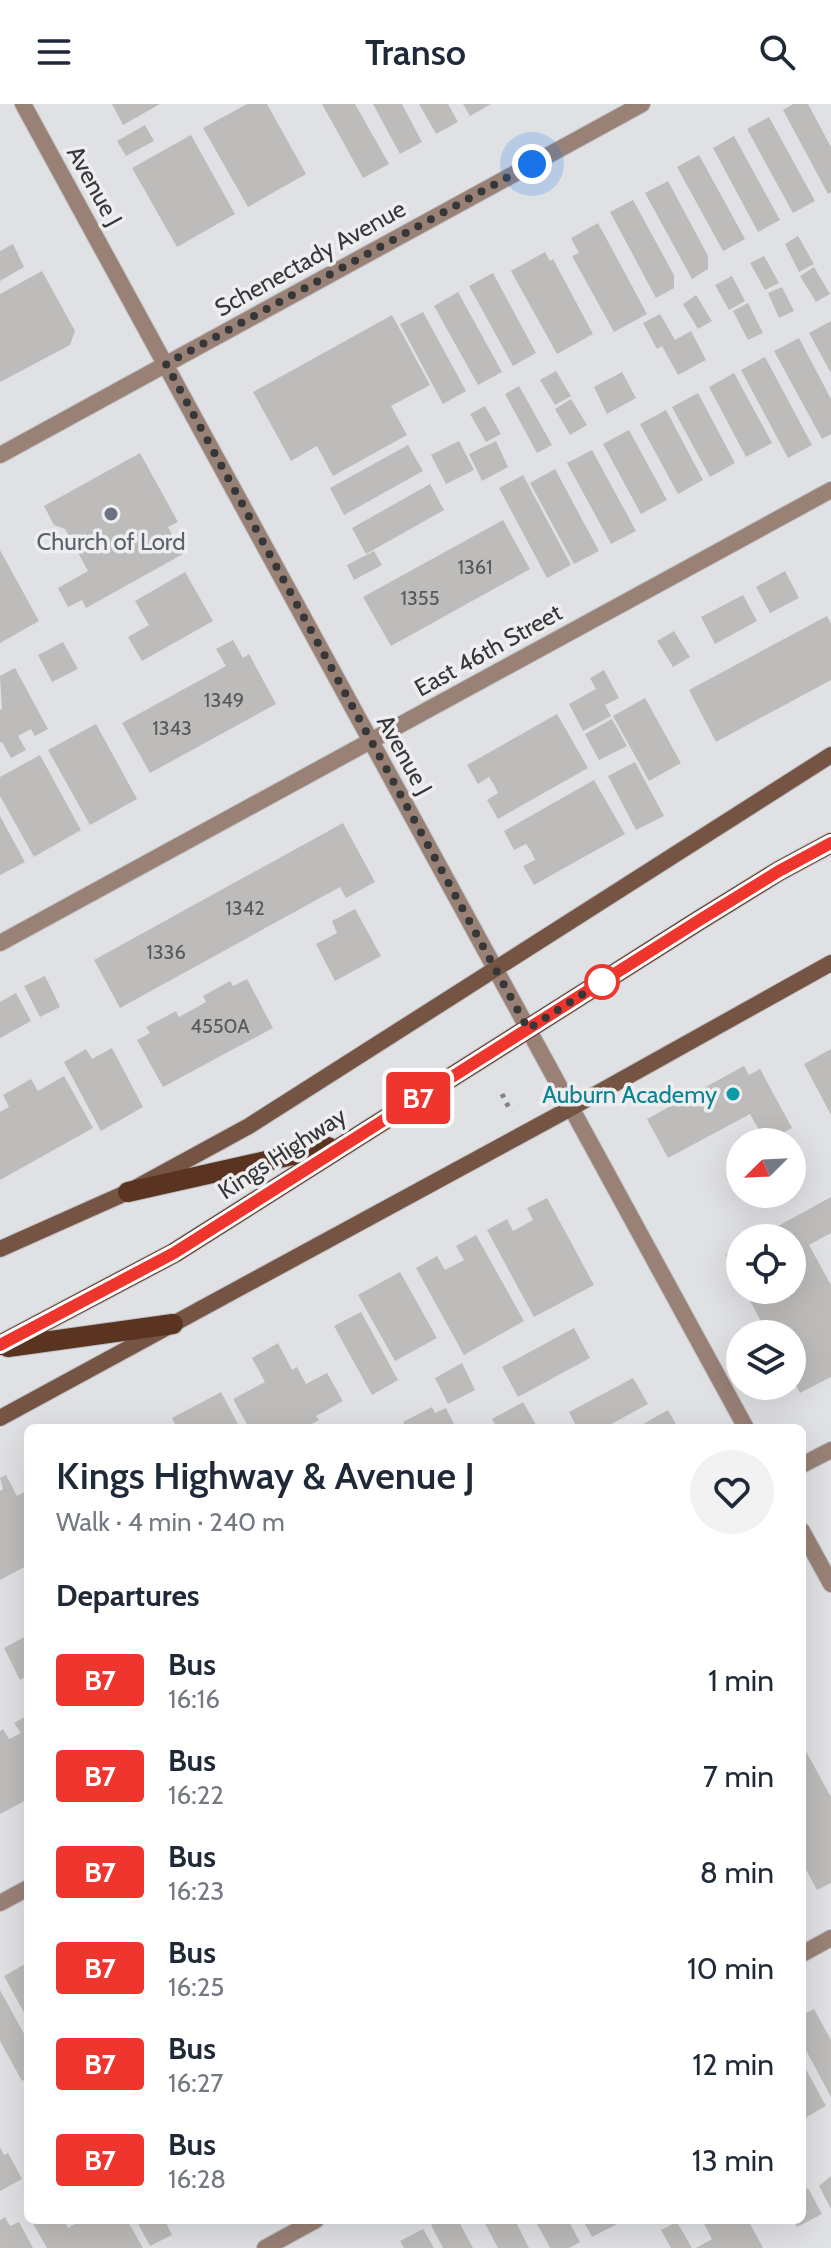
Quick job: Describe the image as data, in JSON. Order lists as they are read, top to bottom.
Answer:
{
  "streets": {
    "main road": ["Kings Highway"],
    "street": ["Avenue J", "Schenectady Avenue", "East 46th Street"]
  },
  "crossings": [
    ["Avenue J", "Schenectady Avenue"],
    ["Avenue J", "East 46th Street"],
    ["Avenue J", "Kings Highway"]
  ],
  "places": ["Church of Lord", "Auburn Academy"],
  "lines": ["bus line B7"],
  "house_numbers": [
    "1361",
    "1355",
    "1349",
    "1343",
    "1342",
    "1336",
    "4550A"
  ],
  "north": "bottom left",
  "page": {
    "header": "Transo",
    "on_map": "B7",
    "heading": [
      ["Kings Highway & Avenue J", "Walk · 4 min · 240 m"],
      "Departures"
    ],
    "list": [
      {
        "mark": "B7",
        "name": "Bus",
        "note": "16:16",
        "value": "1 min"
      },
      {
        "mark": "B7",
        "name": "Bus",
        "note": "16:22",
        "value": "7 min"
      },
      {
        "mark": "B7",
        "name": "Bus",
        "note": "16:23",
        "value": "8 min"
      },
      {
        "mark": "B7",
        "name": "Bus",
        "note": "16:25",
        "value": "10 min"
      },
      {
        "mark": "B7",
        "name": "Bus",
        "note": "16:27",
        "value": "12 min"
      },
      {
        "mark": "B7",
        "name": "Bus",
        "note": "16:28",
        "value": "13 min"
      }
    ]
  }
}
